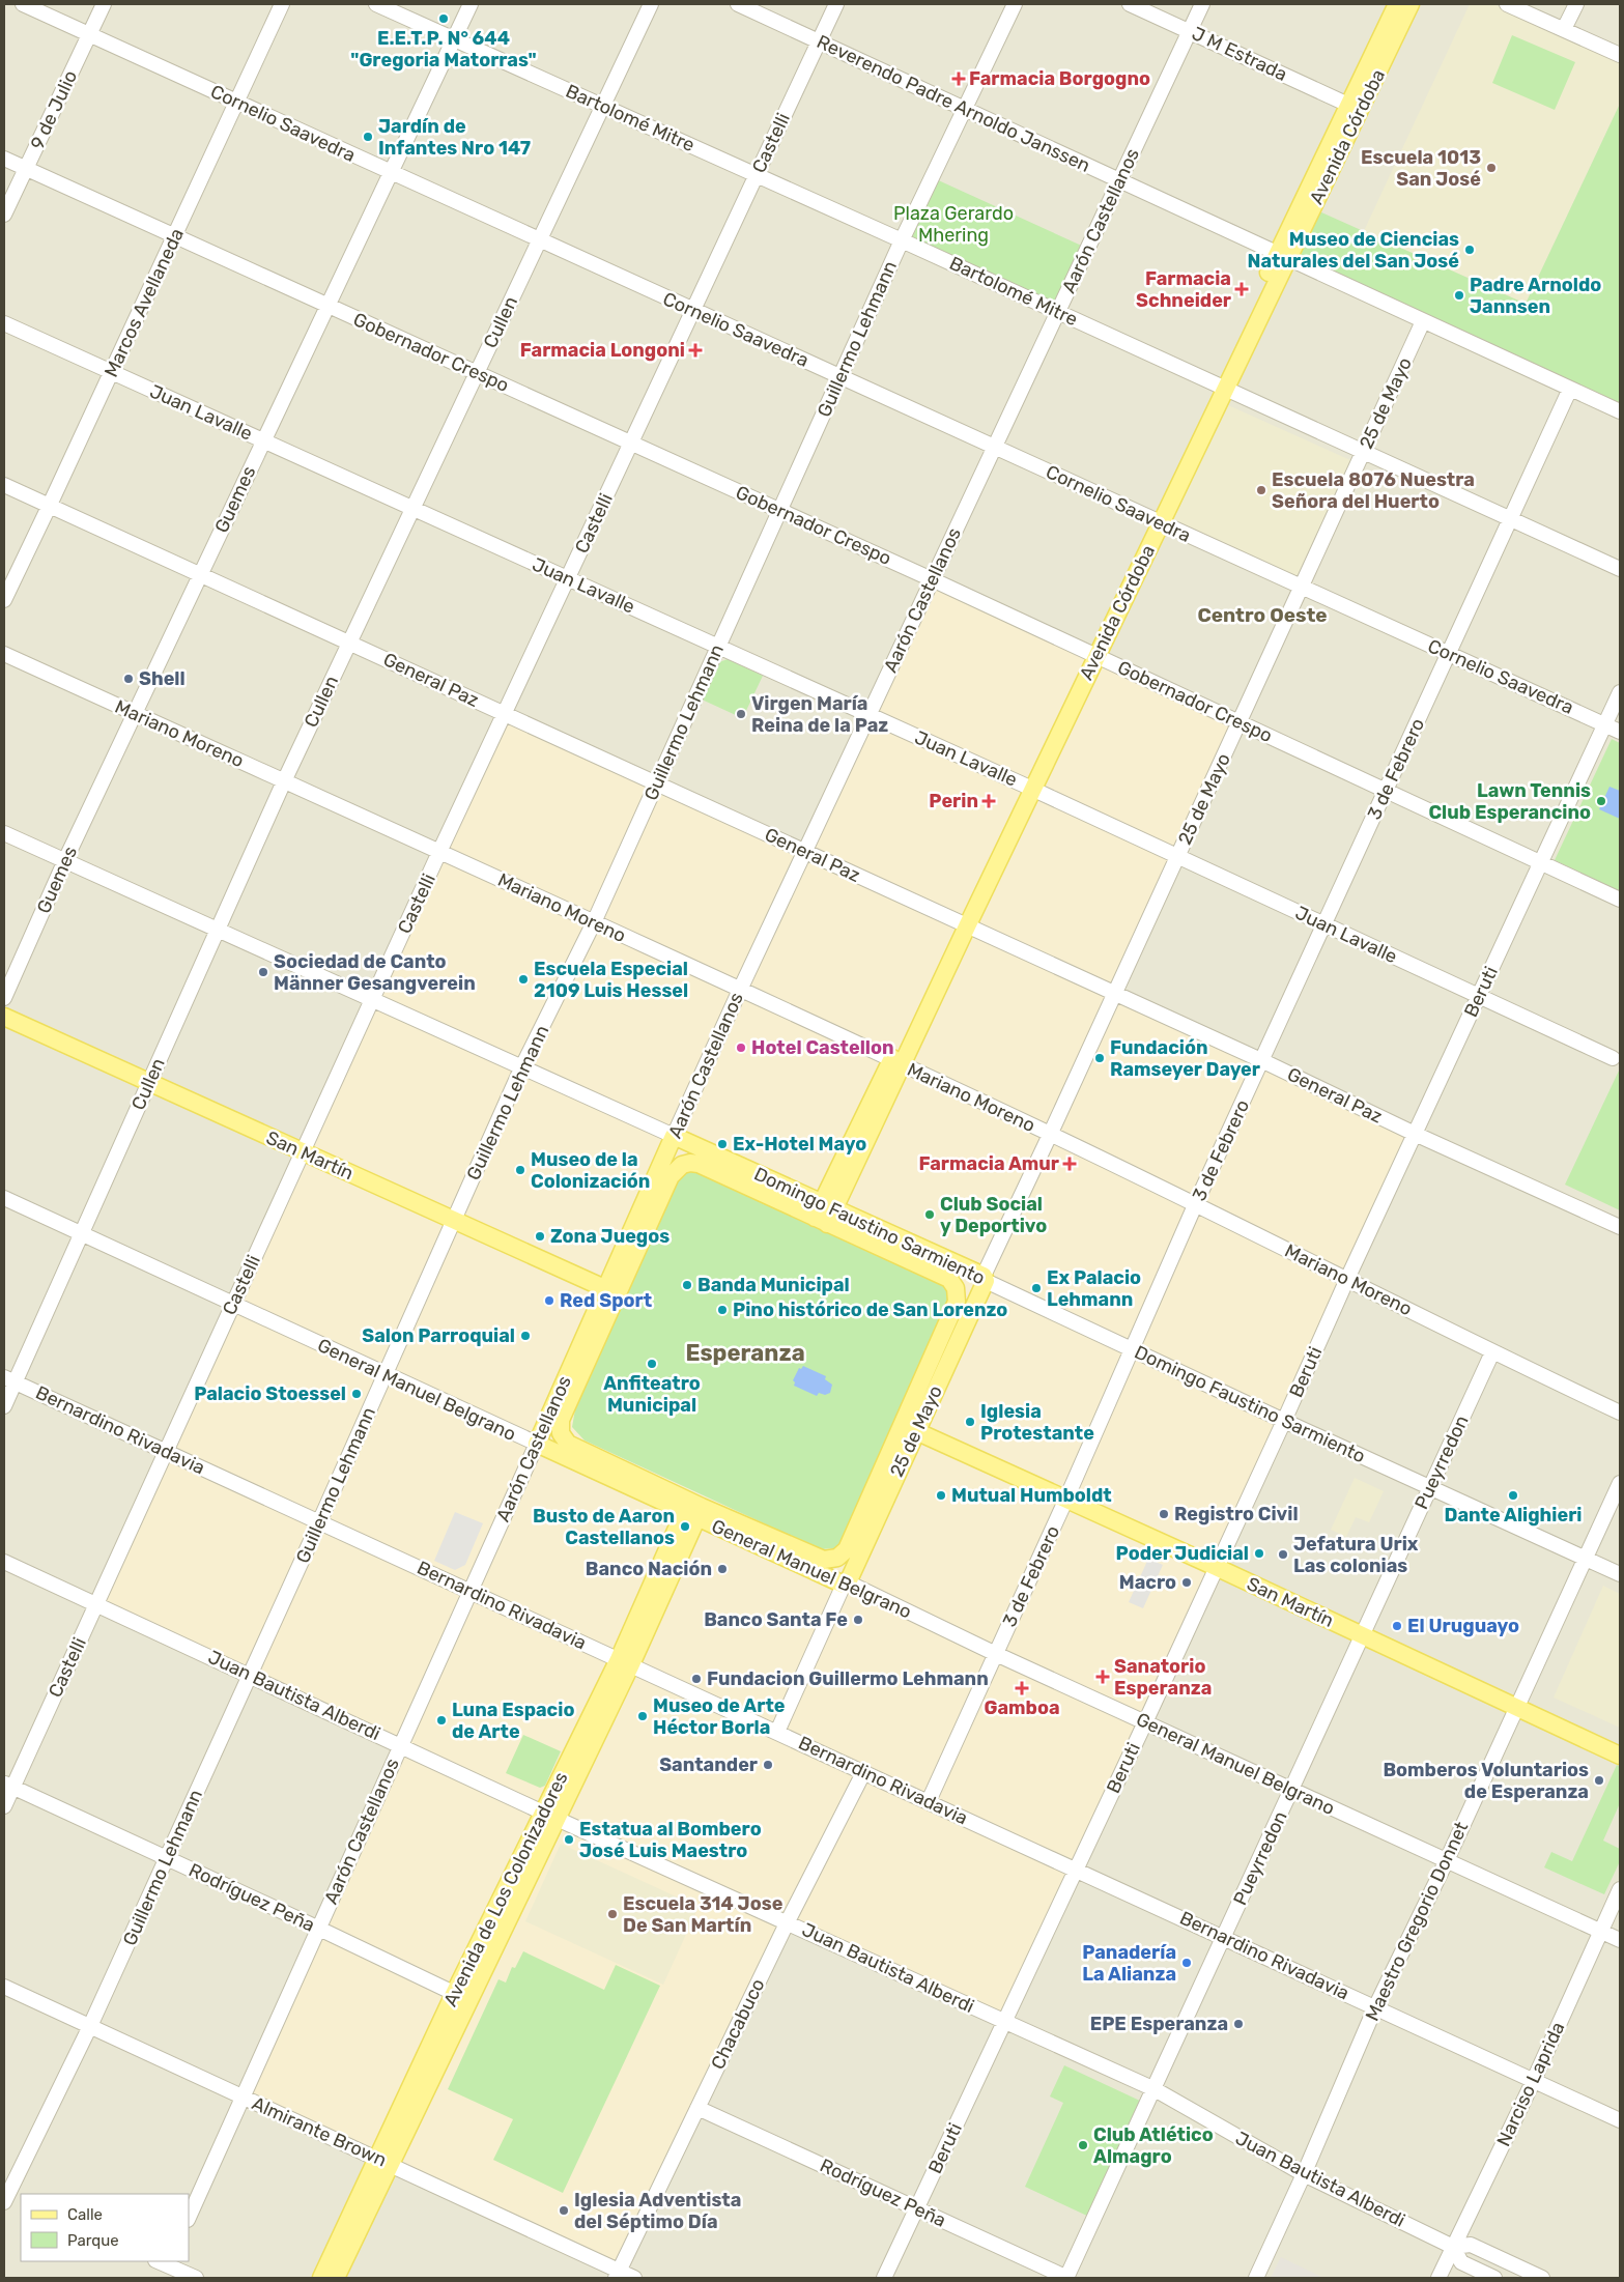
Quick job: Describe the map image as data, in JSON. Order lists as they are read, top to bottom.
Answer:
{
  "streets": {
    "main road": [
      "Avenida Córdoba",
      "Aarón Castellanos",
      "25 de Mayo",
      "San Martín",
      "Domingo Faustino Sarmiento",
      "General Manuel Belgrano",
      "Avenida de Los Colonizadores"
    ],
    "street": [
      "J M Estrada",
      "Reverendo Padre Arnoldo Janssen",
      "9 de Julio",
      "Bartolomé Mitre",
      "Cornelio Saavedra",
      "Castelli",
      "Marcos Avellaneda",
      "Cullen",
      "Guillermo Lehmann",
      "Gobernador Crespo",
      "Juan Lavalle",
      "Guemes",
      "General Paz",
      "Mariano Moreno",
      "3 de Febrero",
      "Beruti",
      "Bernardino Rivadavia",
      "Pueyrredon",
      "Juan Bautista Alberdi",
      "Rodríguez Peña",
      "Maestro Gregorio Donnet",
      "Chacabuco",
      "Narciso Laprida",
      "Almirante Brown"
    ]
  },
  "crossings": [
    ["J M Estrada", "Avenida Córdoba"],
    ["J M Estrada", "Aarón Castellanos"],
    ["Reverendo Padre Arnoldo Janssen", "Avenida Córdoba"],
    ["Reverendo Padre Arnoldo Janssen", "Castelli"],
    ["Reverendo Padre Arnoldo Janssen", "Aarón Castellanos"],
    ["Reverendo Padre Arnoldo Janssen", "Guillermo Lehmann"],
    ["Reverendo Padre Arnoldo Janssen", "25 de Mayo"],
    ["Reverendo Padre Arnoldo Janssen", "3 de Febrero"],
    ["9 de Julio", "Cornelio Saavedra"],
    ["9 de Julio", "Gobernador Crespo"],
    ["Bartolomé Mitre", "Avenida Córdoba"],
    ["Bartolomé Mitre", "Castelli"],
    ["Bartolomé Mitre", "Aarón Castellanos"],
    ["Bartolomé Mitre", "Cullen"],
    ["Bartolomé Mitre", "Guillermo Lehmann"],
    ["Bartolomé Mitre", "25 de Mayo"],
    ["Bartolomé Mitre", "Guemes"],
    ["Bartolomé Mitre", "3 de Febrero"],
    ["Cornelio Saavedra", "Avenida Córdoba"],
    ["Cornelio Saavedra", "Castelli"],
    ["Cornelio Saavedra", "Aarón Castellanos"],
    ["Cornelio Saavedra", "Marcos Avellaneda"],
    ["Cornelio Saavedra", "Cullen"],
    ["Cornelio Saavedra", "Guillermo Lehmann"],
    ["Cornelio Saavedra", "25 de Mayo"],
    ["Cornelio Saavedra", "Guemes"],
    ["Cornelio Saavedra", "3 de Febrero"],
    ["Cornelio Saavedra", "Beruti"],
    ["Avenida Córdoba", "Gobernador Crespo"],
    ["Avenida Córdoba", "Juan Lavalle"],
    ["Avenida Córdoba", "General Paz"],
    ["Avenida Córdoba", "Mariano Moreno"],
    ["Avenida Córdoba", "Domingo Faustino Sarmiento"],
    ["Castelli", "Gobernador Crespo"],
    ["Castelli", "Juan Lavalle"],
    ["Castelli", "General Paz"],
    ["Castelli", "Mariano Moreno"],
    ["Castelli", "San Martín"],
    ["Castelli", "Domingo Faustino Sarmiento"],
    ["Castelli", "General Manuel Belgrano"],
    ["Castelli", "Bernardino Rivadavia"],
    ["Castelli", "Juan Bautista Alberdi"],
    ["Castelli", "Rodríguez Peña"],
    ["Aarón Castellanos", "Gobernador Crespo"],
    ["Aarón Castellanos", "Juan Lavalle"],
    ["Aarón Castellanos", "General Paz"],
    ["Aarón Castellanos", "Mariano Moreno"],
    ["Aarón Castellanos", "San Martín"],
    ["Aarón Castellanos", "Domingo Faustino Sarmiento"],
    ["Aarón Castellanos", "General Manuel Belgrano"],
    ["Aarón Castellanos", "Bernardino Rivadavia"],
    ["Aarón Castellanos", "Juan Bautista Alberdi"],
    ["Aarón Castellanos", "Rodríguez Peña"],
    ["Aarón Castellanos", "Almirante Brown"],
    ["Marcos Avellaneda", "Gobernador Crespo"],
    ["Marcos Avellaneda", "Juan Lavalle"],
    ["Marcos Avellaneda", "General Paz"],
    ["Cullen", "Gobernador Crespo"],
    ["Cullen", "Juan Lavalle"],
    ["Cullen", "General Paz"],
    ["Cullen", "Mariano Moreno"],
    ["Cullen", "San Martín"],
    ["Cullen", "Domingo Faustino Sarmiento"],
    ["Cullen", "General Manuel Belgrano"],
    ["Cullen", "Bernardino Rivadavia"],
    ["Guillermo Lehmann", "Gobernador Crespo"],
    ["Guillermo Lehmann", "Juan Lavalle"],
    ["Guillermo Lehmann", "General Paz"],
    ["Guillermo Lehmann", "Mariano Moreno"],
    ["Guillermo Lehmann", "San Martín"],
    ["Guillermo Lehmann", "Domingo Faustino Sarmiento"],
    ["Guillermo Lehmann", "General Manuel Belgrano"],
    ["Guillermo Lehmann", "Bernardino Rivadavia"],
    ["Guillermo Lehmann", "Juan Bautista Alberdi"],
    ["Guillermo Lehmann", "Rodríguez Peña"],
    ["Guillermo Lehmann", "Almirante Brown"],
    ["Gobernador Crespo", "25 de Mayo"],
    ["Gobernador Crespo", "Guemes"],
    ["Gobernador Crespo", "3 de Febrero"],
    ["Gobernador Crespo", "Beruti"],
    ["25 de Mayo", "Juan Lavalle"],
    ["25 de Mayo", "General Paz"],
    ["25 de Mayo", "Mariano Moreno"],
    ["25 de Mayo", "San Martín"],
    ["25 de Mayo", "Domingo Faustino Sarmiento"],
    ["25 de Mayo", "General Manuel Belgrano"],
    ["25 de Mayo", "Bernardino Rivadavia"],
    ["Juan Lavalle", "Guemes"],
    ["Juan Lavalle", "3 de Febrero"],
    ["Juan Lavalle", "Beruti"],
    ["Guemes", "General Paz"],
    ["Guemes", "Mariano Moreno"],
    ["Guemes", "Domingo Faustino Sarmiento"],
    ["General Paz", "3 de Febrero"],
    ["General Paz", "Beruti"],
    ["Mariano Moreno", "3 de Febrero"],
    ["Mariano Moreno", "Beruti"],
    ["Mariano Moreno", "Pueyrredon"],
    ["3 de Febrero", "San Martín"],
    ["3 de Febrero", "Domingo Faustino Sarmiento"],
    ["3 de Febrero", "General Manuel Belgrano"],
    ["3 de Febrero", "Bernardino Rivadavia"],
    ["Beruti", "San Martín"],
    ["Beruti", "Domingo Faustino Sarmiento"],
    ["Beruti", "General Manuel Belgrano"],
    ["Beruti", "Bernardino Rivadavia"],
    ["Beruti", "Juan Bautista Alberdi"],
    ["Beruti", "Rodríguez Peña"],
    ["San Martín", "Pueyrredon"],
    ["San Martín", "Maestro Gregorio Donnet"],
    ["Domingo Faustino Sarmiento", "Pueyrredon"],
    ["Domingo Faustino Sarmiento", "Maestro Gregorio Donnet"],
    ["General Manuel Belgrano", "Pueyrredon"],
    ["General Manuel Belgrano", "Avenida de Los Colonizadores"],
    ["General Manuel Belgrano", "Maestro Gregorio Donnet"],
    ["General Manuel Belgrano", "Narciso Laprida"],
    ["Bernardino Rivadavia", "Pueyrredon"],
    ["Bernardino Rivadavia", "Avenida de Los Colonizadores"],
    ["Bernardino Rivadavia", "Maestro Gregorio Donnet"],
    ["Bernardino Rivadavia", "Chacabuco"],
    ["Bernardino Rivadavia", "Narciso Laprida"],
    ["Pueyrredon", "Juan Bautista Alberdi"],
    ["Pueyrredon", "Rodríguez Peña"],
    ["Juan Bautista Alberdi", "Avenida de Los Colonizadores"],
    ["Juan Bautista Alberdi", "Maestro Gregorio Donnet"],
    ["Juan Bautista Alberdi", "Chacabuco"],
    ["Juan Bautista Alberdi", "Narciso Laprida"],
    ["Avenida de Los Colonizadores", "Rodríguez Peña"],
    ["Avenida de Los Colonizadores", "Almirante Brown"],
    ["Rodríguez Peña", "Chacabuco"],
    ["Chacabuco", "Almirante Brown"]
  ],
  "districts": ["Centro Oeste", "Esperanza"],
  "parks": ["Plaza Gerardo Mhering"],
  "places": {
    "other": [
      "E.E.T.P. N° 644 \"Gregoria Matorras\"",
      "Jardín de Infantes Nro 147",
      "Escuela 1013 San José",
      "Museo de Ciencias Naturales del San José",
      "Padre Arnoldo Jannsen",
      "Escuela 8076 Nuestra Señora del Huerto",
      "Shell",
      "Virgen María Reina de la Paz",
      "Lawn Tennis Club Esperancino",
      "Sociedad de Canto Männer Gesangverein",
      "Escuela Especial 2109 Luis Hessel",
      "Hotel Castellon",
      "Fundación Ramseyer Dayer",
      "Ex-Hotel Mayo",
      "Museo de la Colonización",
      "Club Social y Deportivo",
      "Zona Juegos",
      "Banda Municipal",
      "Ex Palacio Lehmann",
      "Red Sport",
      "Pino histórico de San Lorenzo",
      "Salon Parroquial",
      "Anfiteatro Municipal",
      "Palacio Stoessel",
      "Iglesia Protestante",
      "Mutual Humboldt",
      "Dante Alighieri",
      "Registro Civil",
      "Busto de Aaron Castellanos",
      "Poder Judicial",
      "Jefatura Urix Las colonias",
      "Banco Nación",
      "Macro",
      "Banco Santa Fe",
      "El Uruguayo",
      "Fundacion Guillermo Lehmann",
      "Museo de Arte Héctor Borla",
      "Luna Espacio de Arte",
      "Santander",
      "Bomberos Voluntarios de Esperanza",
      "Estatua al Bombero José Luis Maestro",
      "Escuela 314 Jose De San Martín",
      "Panadería La Alianza",
      "EPE Esperanza",
      "Club Atlético Almagro",
      "Iglesia Adventista del Séptimo Día"
    ],
    "health": [
      "Farmacia Borgogno",
      "Farmacia Schneider",
      "Farmacia Longoni",
      "Perin",
      "Farmacia Amur",
      "Sanatorio Esperanza",
      "Gamboa"
    ]
  },
  "legend": ["Calle", "Parque"]
}
